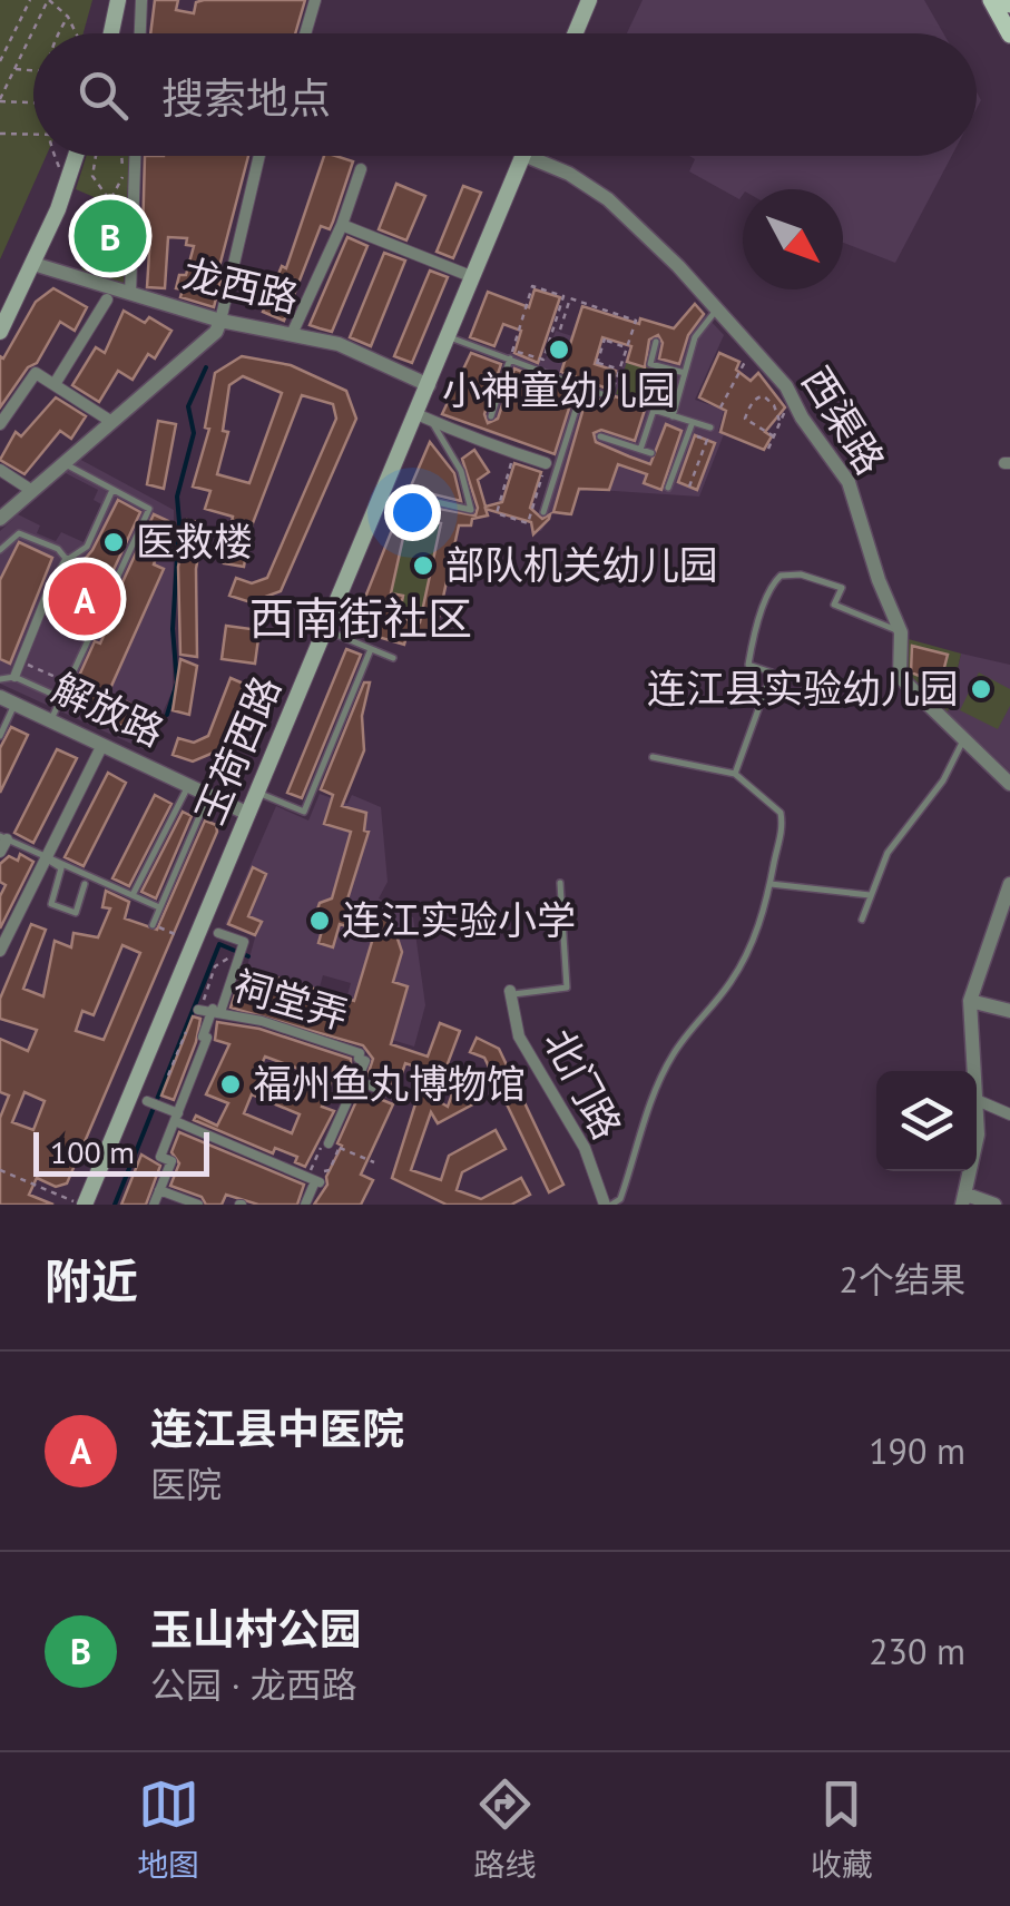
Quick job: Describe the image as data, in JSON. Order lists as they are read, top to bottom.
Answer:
{
  "streets": {
    "main road": ["玉荷西路"],
    "street": [
      "龙西路",
      "西渠路",
      "解放路",
      "祠堂弄",
      "北门路"
    ]
  },
  "crossings": [
    ["龙西路", "玉荷西路"],
    ["解放路", "玉荷西路"]
  ],
  "districts": ["西南街社区"],
  "places": [
    "小神童幼儿园",
    "医救楼",
    "部队机关幼儿园",
    "连江县实验幼儿园",
    "连江实验小学",
    "福州鱼丸博物馆"
  ],
  "scale_bar": "100 m",
  "north": "bottom right",
  "page": {
    "search": "搜索地点",
    "pins": ["B", "A"],
    "scale": "100 m",
    "heading": ["附近", "2个结果"],
    "list": [
      {
        "mark": "A",
        "name": "连江县中医院",
        "note": "医院",
        "value": "190 m"
      },
      {
        "mark": "B",
        "name": "玉山村公园",
        "note": "公园 · 龙西路",
        "value": "230 m"
      }
    ],
    "nav": ["地图", "路线", "收藏"]
  }
}
